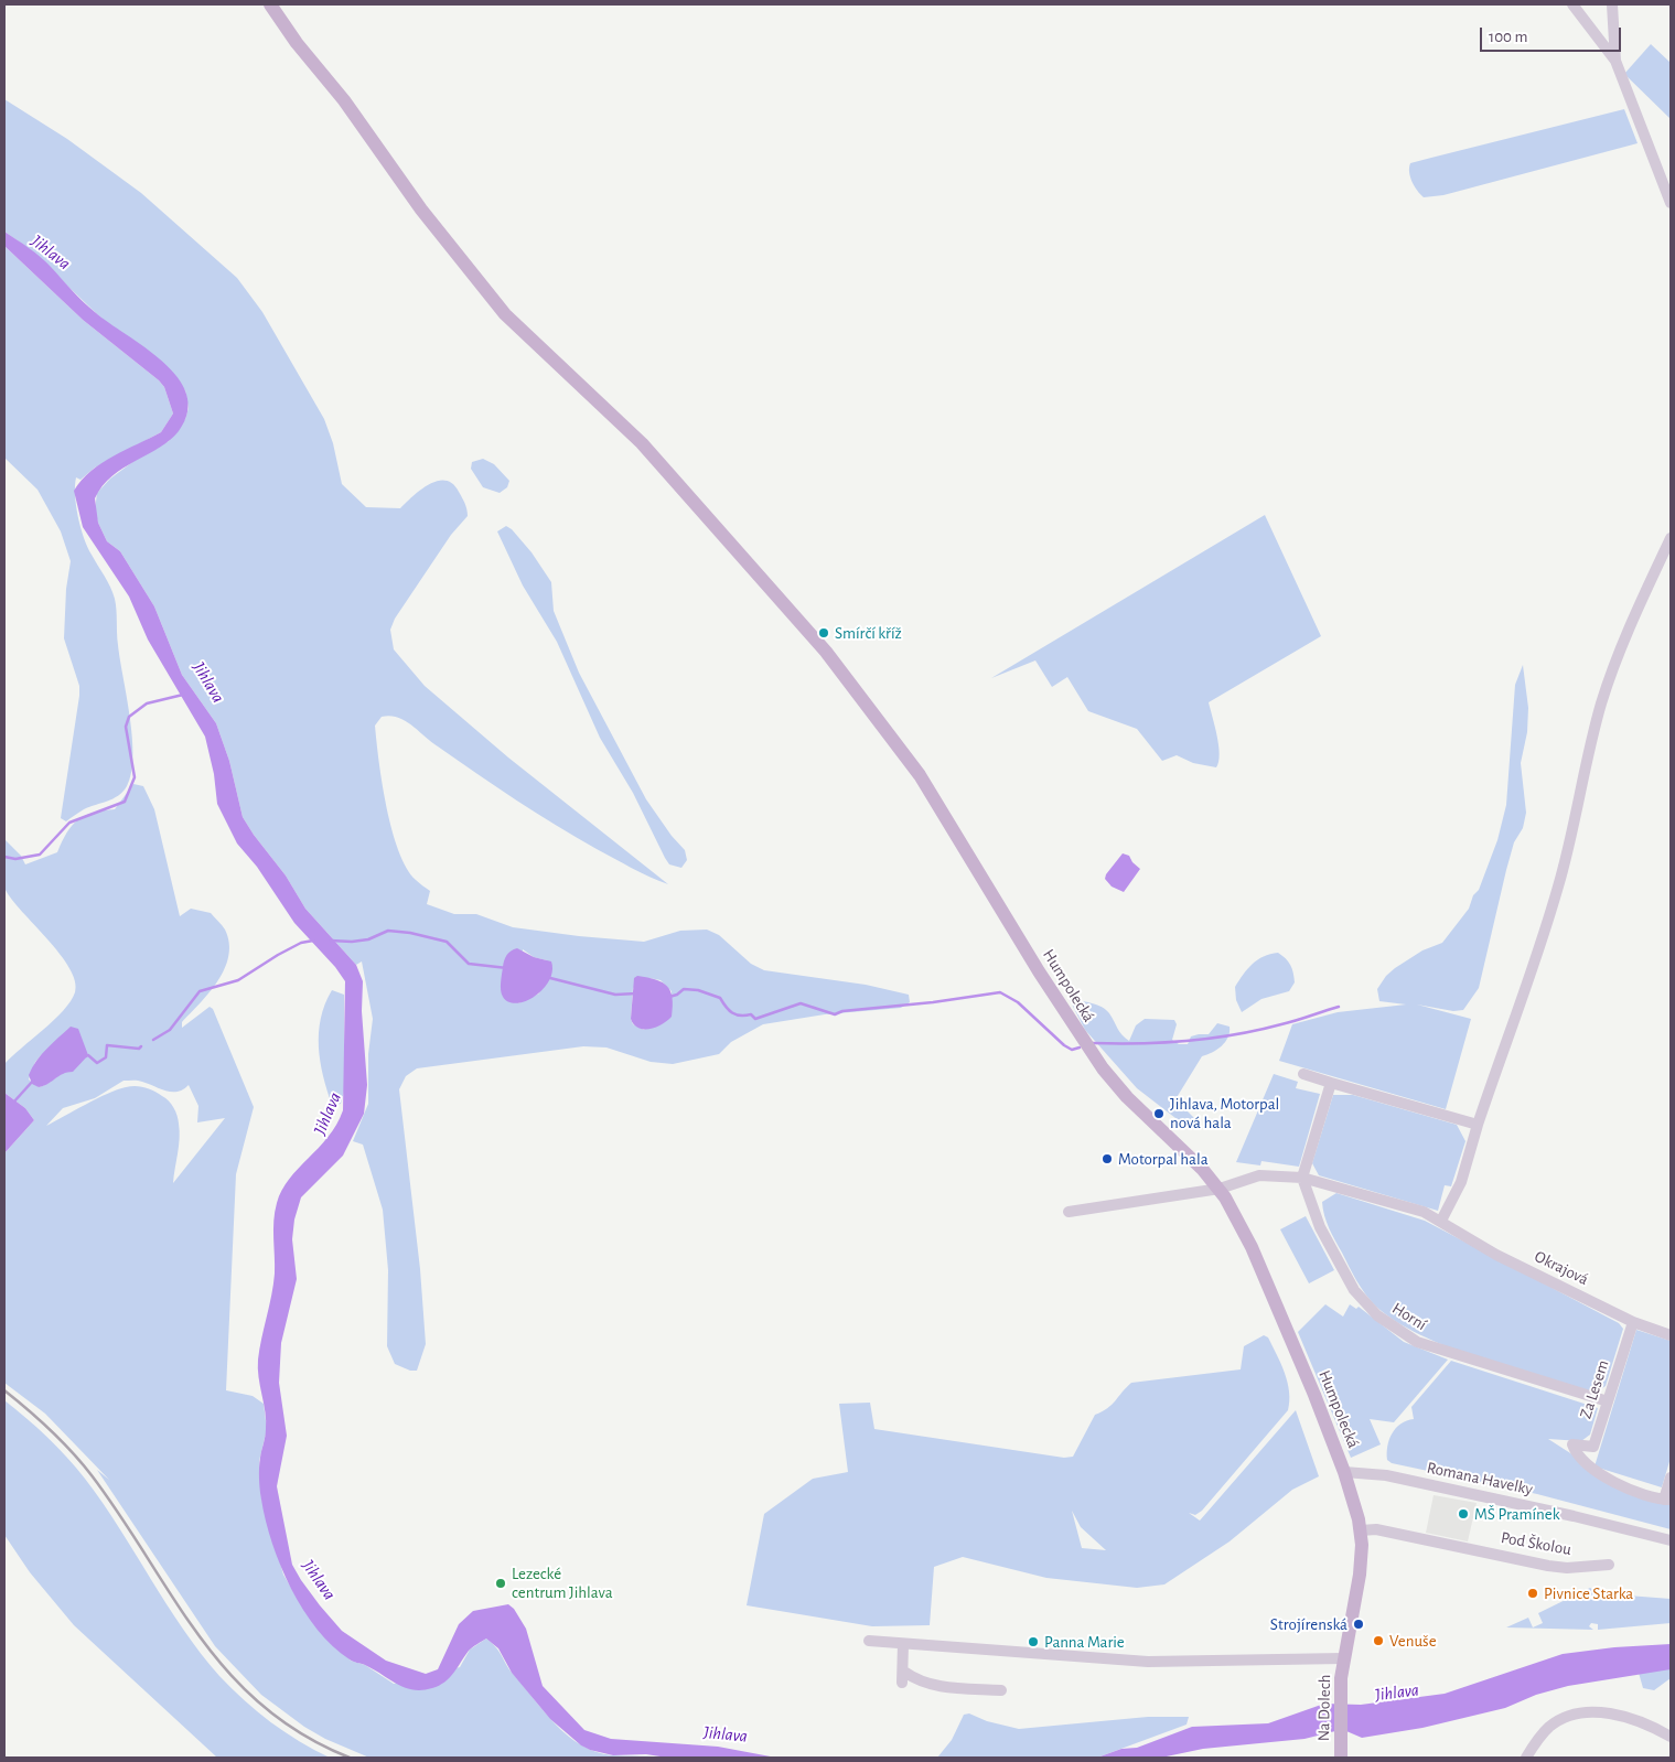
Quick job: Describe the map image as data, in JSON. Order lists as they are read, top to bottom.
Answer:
{
  "streets": {
    "main road": ["Humpolecká", "Na Dolech"],
    "street": [
      "Okrajová",
      "Horní",
      "Za Lesem",
      "Romana Havelky",
      "Pod Školou"
    ]
  },
  "crossings": [
    ["Humpolecká", "Okrajová"],
    ["Humpolecká", "Romana Havelky"],
    ["Humpolecká", "Pod Školou"],
    ["Humpolecká", "Na Dolech"],
    ["Okrajová", "Horní"],
    ["Okrajová", "Za Lesem"],
    ["Horní", "Za Lesem"]
  ],
  "water": ["Jihlava"],
  "places": [
    "Smírčí kříž",
    "Jihlava, Motorpal nová hala",
    "Motorpal hala",
    "MŠ Pramínek",
    "Lezecké centrum Jihlava",
    "Pivnice Starka",
    "Strojírenská",
    "Venuše",
    "Panna Marie"
  ],
  "scale_bar": "100 m"
}
